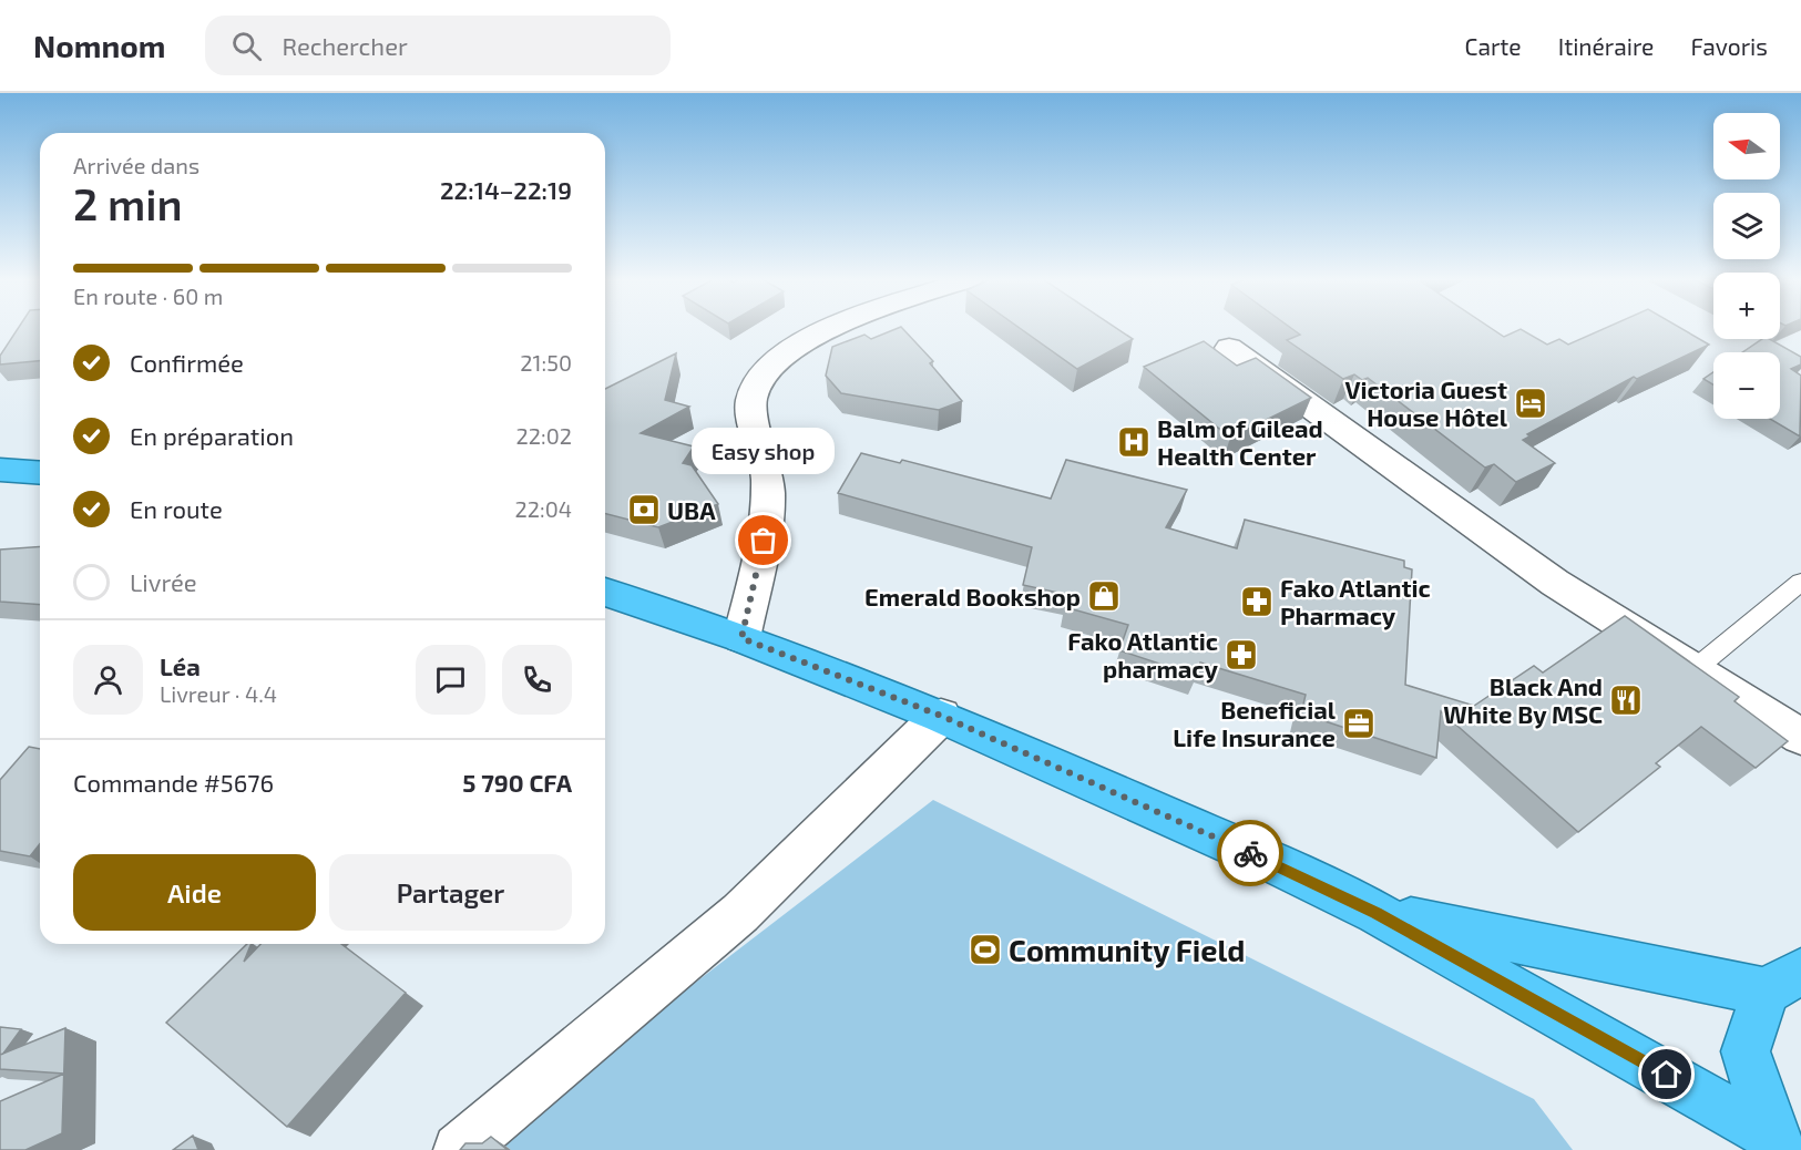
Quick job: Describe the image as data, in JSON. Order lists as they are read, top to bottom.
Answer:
{
  "places": {
    "hotel": ["Victoria Guest House Hôtel"],
    "hospital": ["Balm of Gilead Health Center"],
    "bank": ["UBA"],
    "other": ["Easy shop"],
    "shop": ["Emerald Bookshop"],
    "pharmacy": ["Fako Atlantic Pharmacy", "Fako Atlantic pharmacy"],
    "restaurant": ["Black And White By MSC"],
    "office": ["Beneficial Life Insurance"],
    "sports": ["Community Field"]
  },
  "north": "left",
  "page": {
    "header": "Nomnom",
    "search": "Rechercher",
    "nav": ["Carte", "Itinéraire", "Favoris"],
    "map_buttons": ["+", "−"],
    "heading": ["2 min", "Arrivée dans", "22:14–22:19"],
    "panel": [
      "Léa",
      "Livreur · 4.4",
      "Commande #5676",
      "5 790 CFA"
    ],
    "bar": "En route · 60 m",
    "list": [
      ["Confirmée", "21:50"],
      ["En préparation", "22:02"],
      ["En route", "22:04"],
      "Livrée"
    ],
    "bubble": "Easy shop",
    "buttons": ["Aide", "Partager"]
  }
}
